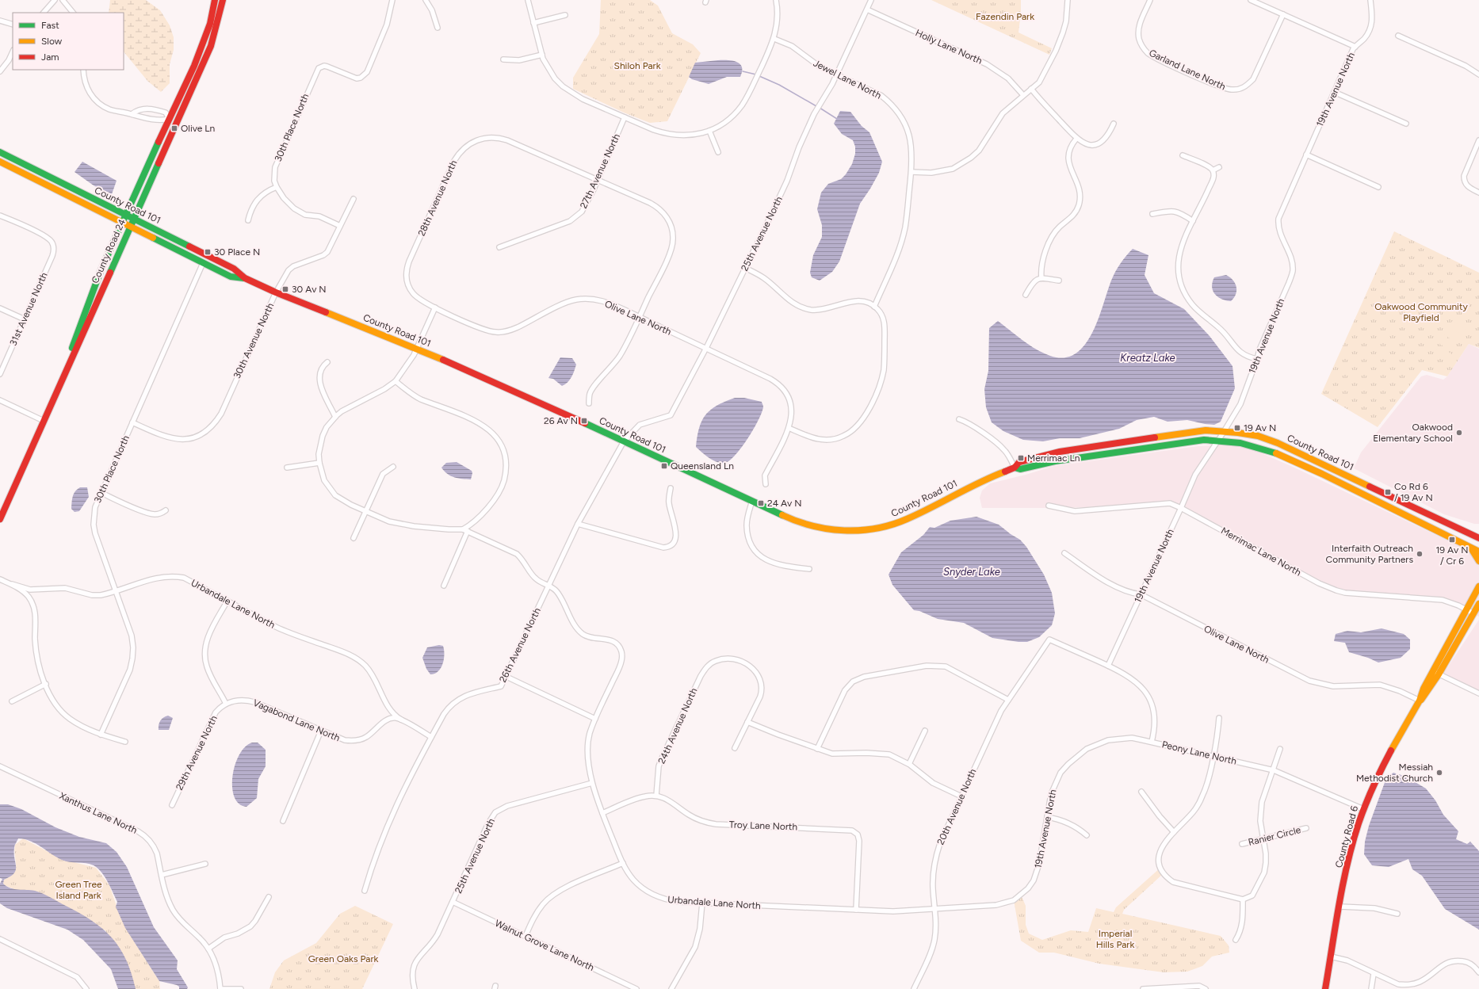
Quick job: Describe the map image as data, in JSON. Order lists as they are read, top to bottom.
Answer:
{
  "streets": {
    "main road": ["County Road 101", "County Road 24", "County Road 6"],
    "street": [
      "Holly Lane North",
      "Garland Lane North",
      "Jewel Lane North",
      "19th Avenue North",
      "30th Place North",
      "27th Avenue North",
      "28th Avenue North",
      "25th Avenue North",
      "31st Avenue North",
      "Olive Lane North",
      "30th Avenue North",
      "Merrimac Lane North",
      "Urbandale Lane North",
      "26th Avenue North",
      "Vagabond Lane North",
      "24th Avenue North",
      "29th Avenue North",
      "Peony Lane North",
      "20th Avenue North",
      "Xanthus Lane North",
      "Troy Lane North",
      "Ranier Circle",
      "Walnut Grove Lane North"
    ]
  },
  "crossings": [
    ["Holly Lane North", "25th Avenue North"],
    ["Jewel Lane North", "25th Avenue North"],
    ["19th Avenue North", "County Road 101"],
    ["19th Avenue North", "Olive Lane North"],
    ["19th Avenue North", "Merrimac Lane North"],
    ["19th Avenue North", "Urbandale Lane North"],
    ["19th Avenue North", "Peony Lane North"],
    ["19th Avenue North", "20th Avenue North"],
    ["30th Place North", "County Road 101"],
    ["30th Place North", "30th Avenue North"],
    ["30th Place North", "Urbandale Lane North"],
    ["27th Avenue North", "28th Avenue North"],
    ["28th Avenue North", "Olive Lane North"],
    ["County Road 101", "25th Avenue North"],
    ["County Road 101", "County Road 24"],
    ["County Road 101", "30th Avenue North"],
    ["County Road 101", "26th Avenue North"],
    ["25th Avenue North", "Olive Lane North"],
    ["25th Avenue North", "Urbandale Lane North"],
    ["25th Avenue North", "26th Avenue North"],
    ["25th Avenue North", "Walnut Grove Lane North"],
    ["Olive Lane North", "County Road 6"],
    ["Merrimac Lane North", "County Road 6"],
    ["Urbandale Lane North", "26th Avenue North"],
    ["Urbandale Lane North", "Vagabond Lane North"],
    ["Urbandale Lane North", "20th Avenue North"],
    ["Urbandale Lane North", "Troy Lane North"],
    ["Vagabond Lane North", "29th Avenue North"],
    ["24th Avenue North", "Troy Lane North"],
    ["Peony Lane North", "20th Avenue North"],
    ["Peony Lane North", "County Road 6"]
  ],
  "water": ["Kreatz Lake", "Snyder Lake"],
  "parks": [
    "Fazendin Park",
    "Shiloh Park",
    "Oakwood Community Playfield",
    "Green Tree Island Park",
    "Imperial Hills Park",
    "Green Oaks Park"
  ],
  "places": {
    "transit": [
      "Olive Ln",
      "30 Place N",
      "30 Av N",
      "26 Av N",
      "19 Av N",
      "Merrimac Ln",
      "Queensland Ln",
      "Co Rd 6 / 19 Av N",
      "24 Av N",
      "19 Av N / Cr 6"
    ],
    "other": ["Oakwood Elementary School", "Interfaith Outreach Community Partners", "Messiah Methodist Church"]
  },
  "legend": ["Fast", "Slow", "Jam"]
}
